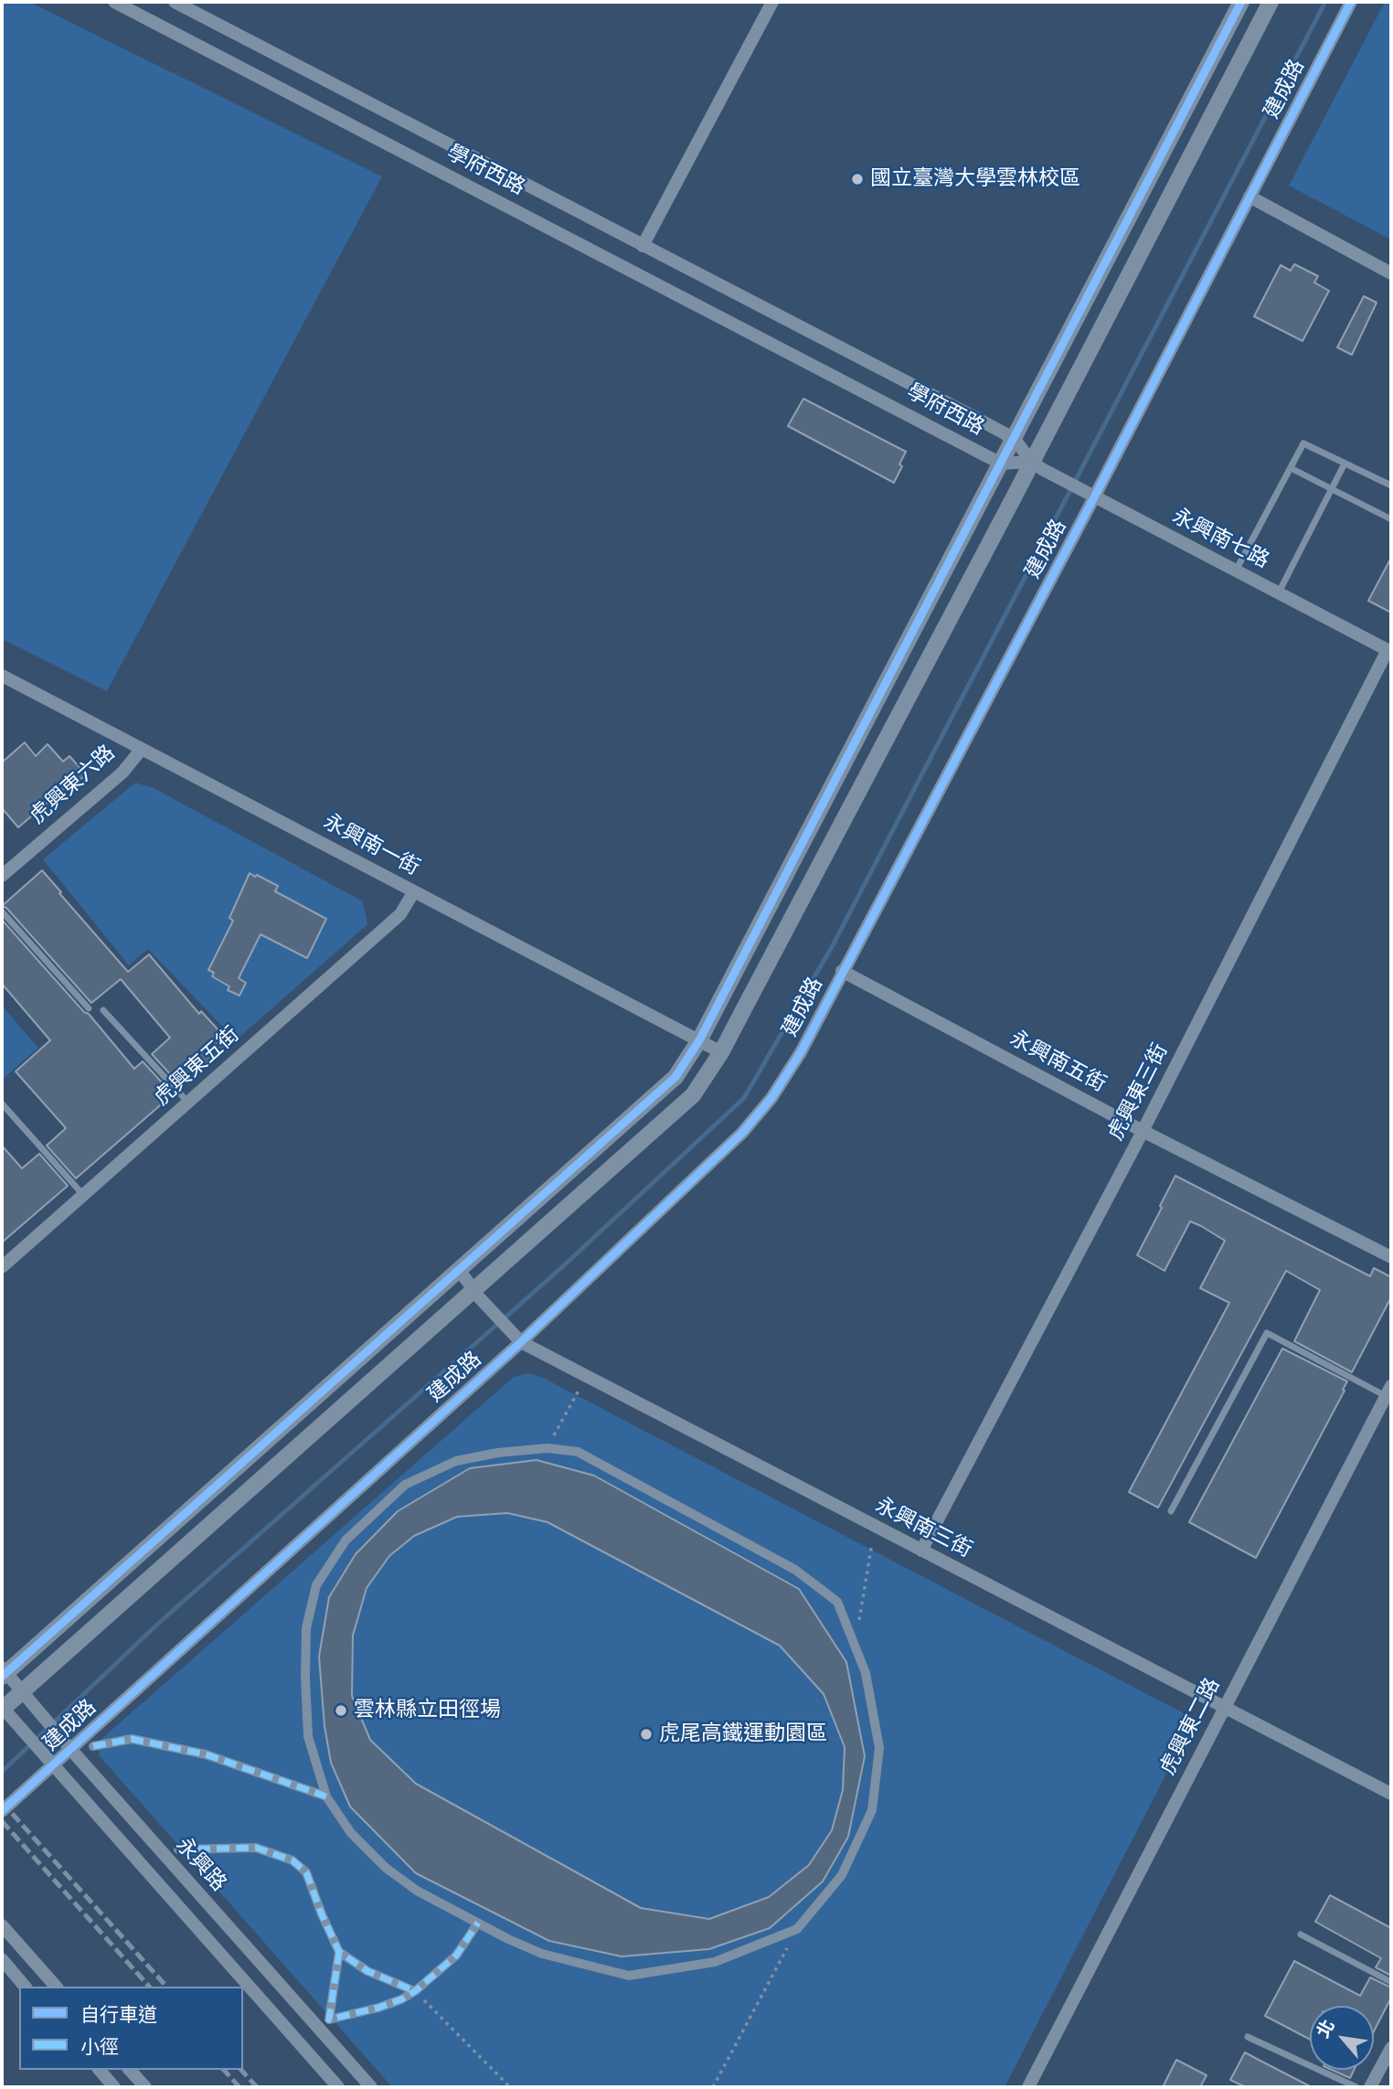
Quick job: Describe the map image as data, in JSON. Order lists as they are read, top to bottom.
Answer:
{
  "streets": {
    "street": [
      "建成路",
      "學府西路",
      "永興南七路",
      "虎興東六路",
      "永興南一街",
      "永興南五街",
      "虎興東五街",
      "虎興東三街",
      "永興南三街",
      "虎興東二路",
      "永興路"
    ]
  },
  "crossings": [
    ["建成路", "永興南七路"],
    ["建成路", "永興南五街"],
    ["建成路", "永興南三街"],
    ["建成路", "永興路"],
    ["學府西路", "永興南七路"],
    ["永興南七路", "虎興東三街"],
    ["虎興東六路", "永興南一街"],
    ["永興南一街", "虎興東五街"],
    ["永興南五街", "虎興東三街"],
    ["虎興東三街", "永興南三街"],
    ["永興南三街", "虎興東二路"]
  ],
  "places": ["國立臺灣大學雲林校區", "雲林縣立田徑場", "虎尾高鐵運動園區"],
  "legend": ["自行車道", "小徑"],
  "north": "top left"
}
